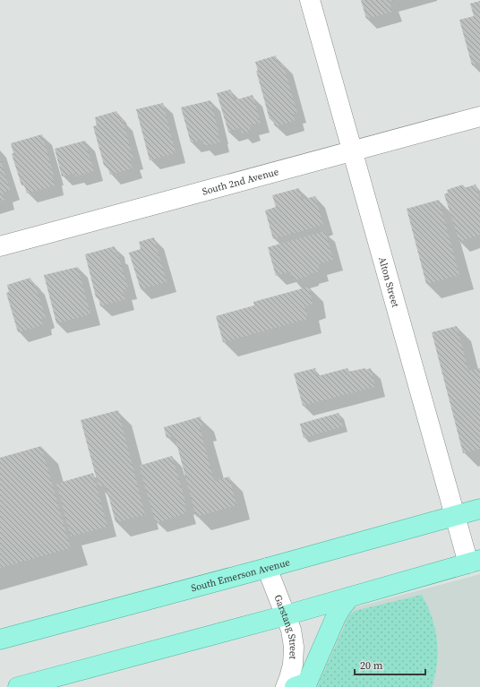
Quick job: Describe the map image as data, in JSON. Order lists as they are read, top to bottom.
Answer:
{
  "streets": {
    "main road": ["South Emerson Avenue"],
    "street": ["South 2nd Avenue", "Alton Street", "Garstang Street"]
  },
  "crossings": [
    ["South 2nd Avenue", "Alton Street"],
    ["Alton Street", "South Emerson Avenue"],
    ["South Emerson Avenue", "Garstang Street"]
  ],
  "scale_bar": "20 m"
}
